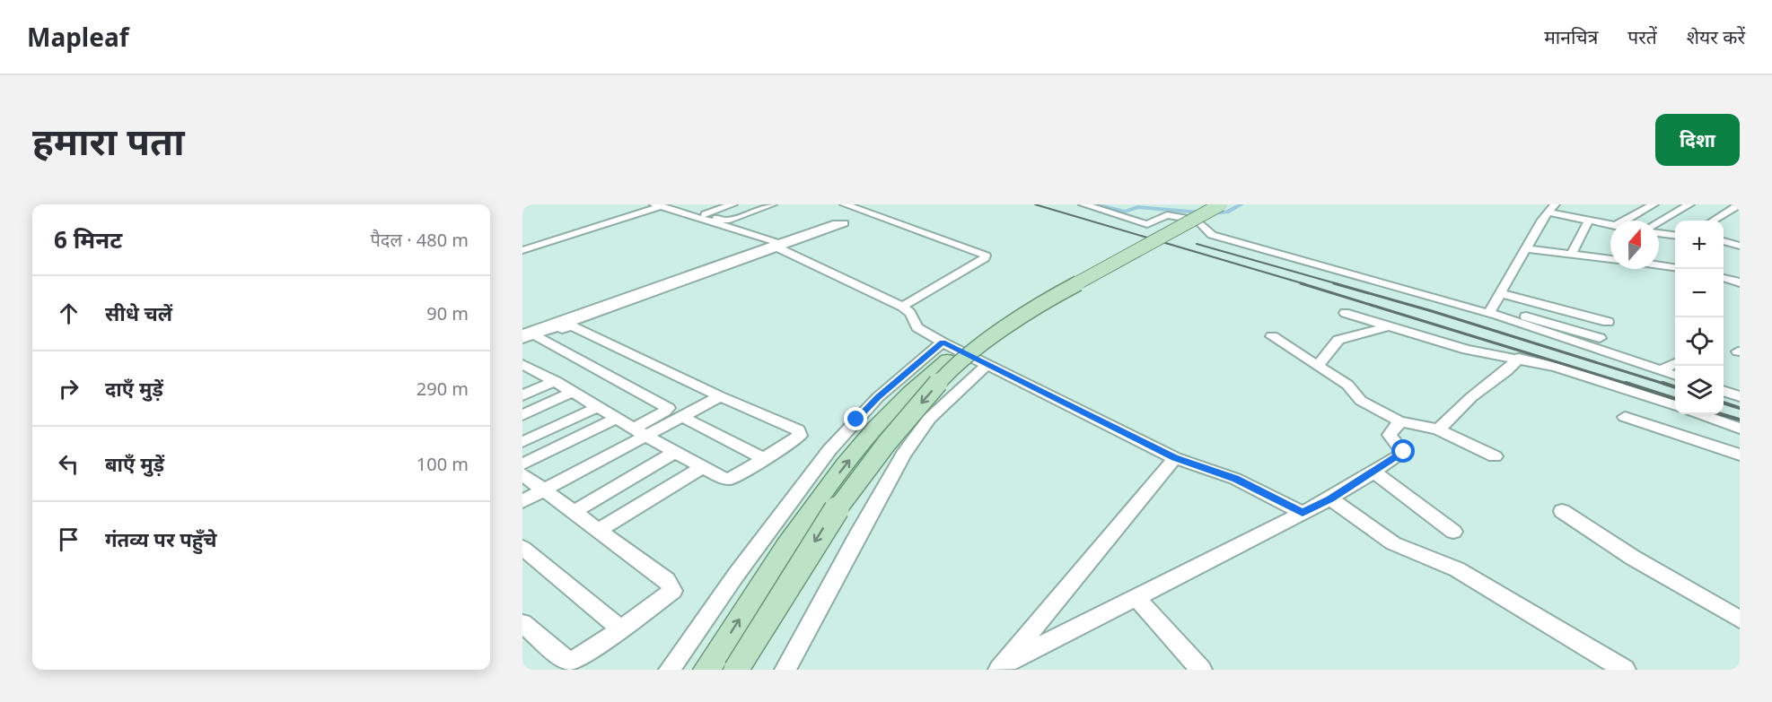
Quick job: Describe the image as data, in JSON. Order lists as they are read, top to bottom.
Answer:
{
  "north": "top",
  "page": {
    "header": "Mapleaf",
    "nav": ["मानचित्र", "परतें", "शेयर करें"],
    "buttons": "दिशा",
    "title": "हमारा पता",
    "heading": ["6 मिनट", "पैदल · 480 m"],
    "map_buttons": ["+", "−"],
    "list": [
      ["सीधे चलें", "90 m"],
      ["दाएँ मुड़ें", "290 m"],
      ["बाएँ मुड़ें", "100 m"],
      "गंतव्य पर पहुँचे"
    ]
  }
}
